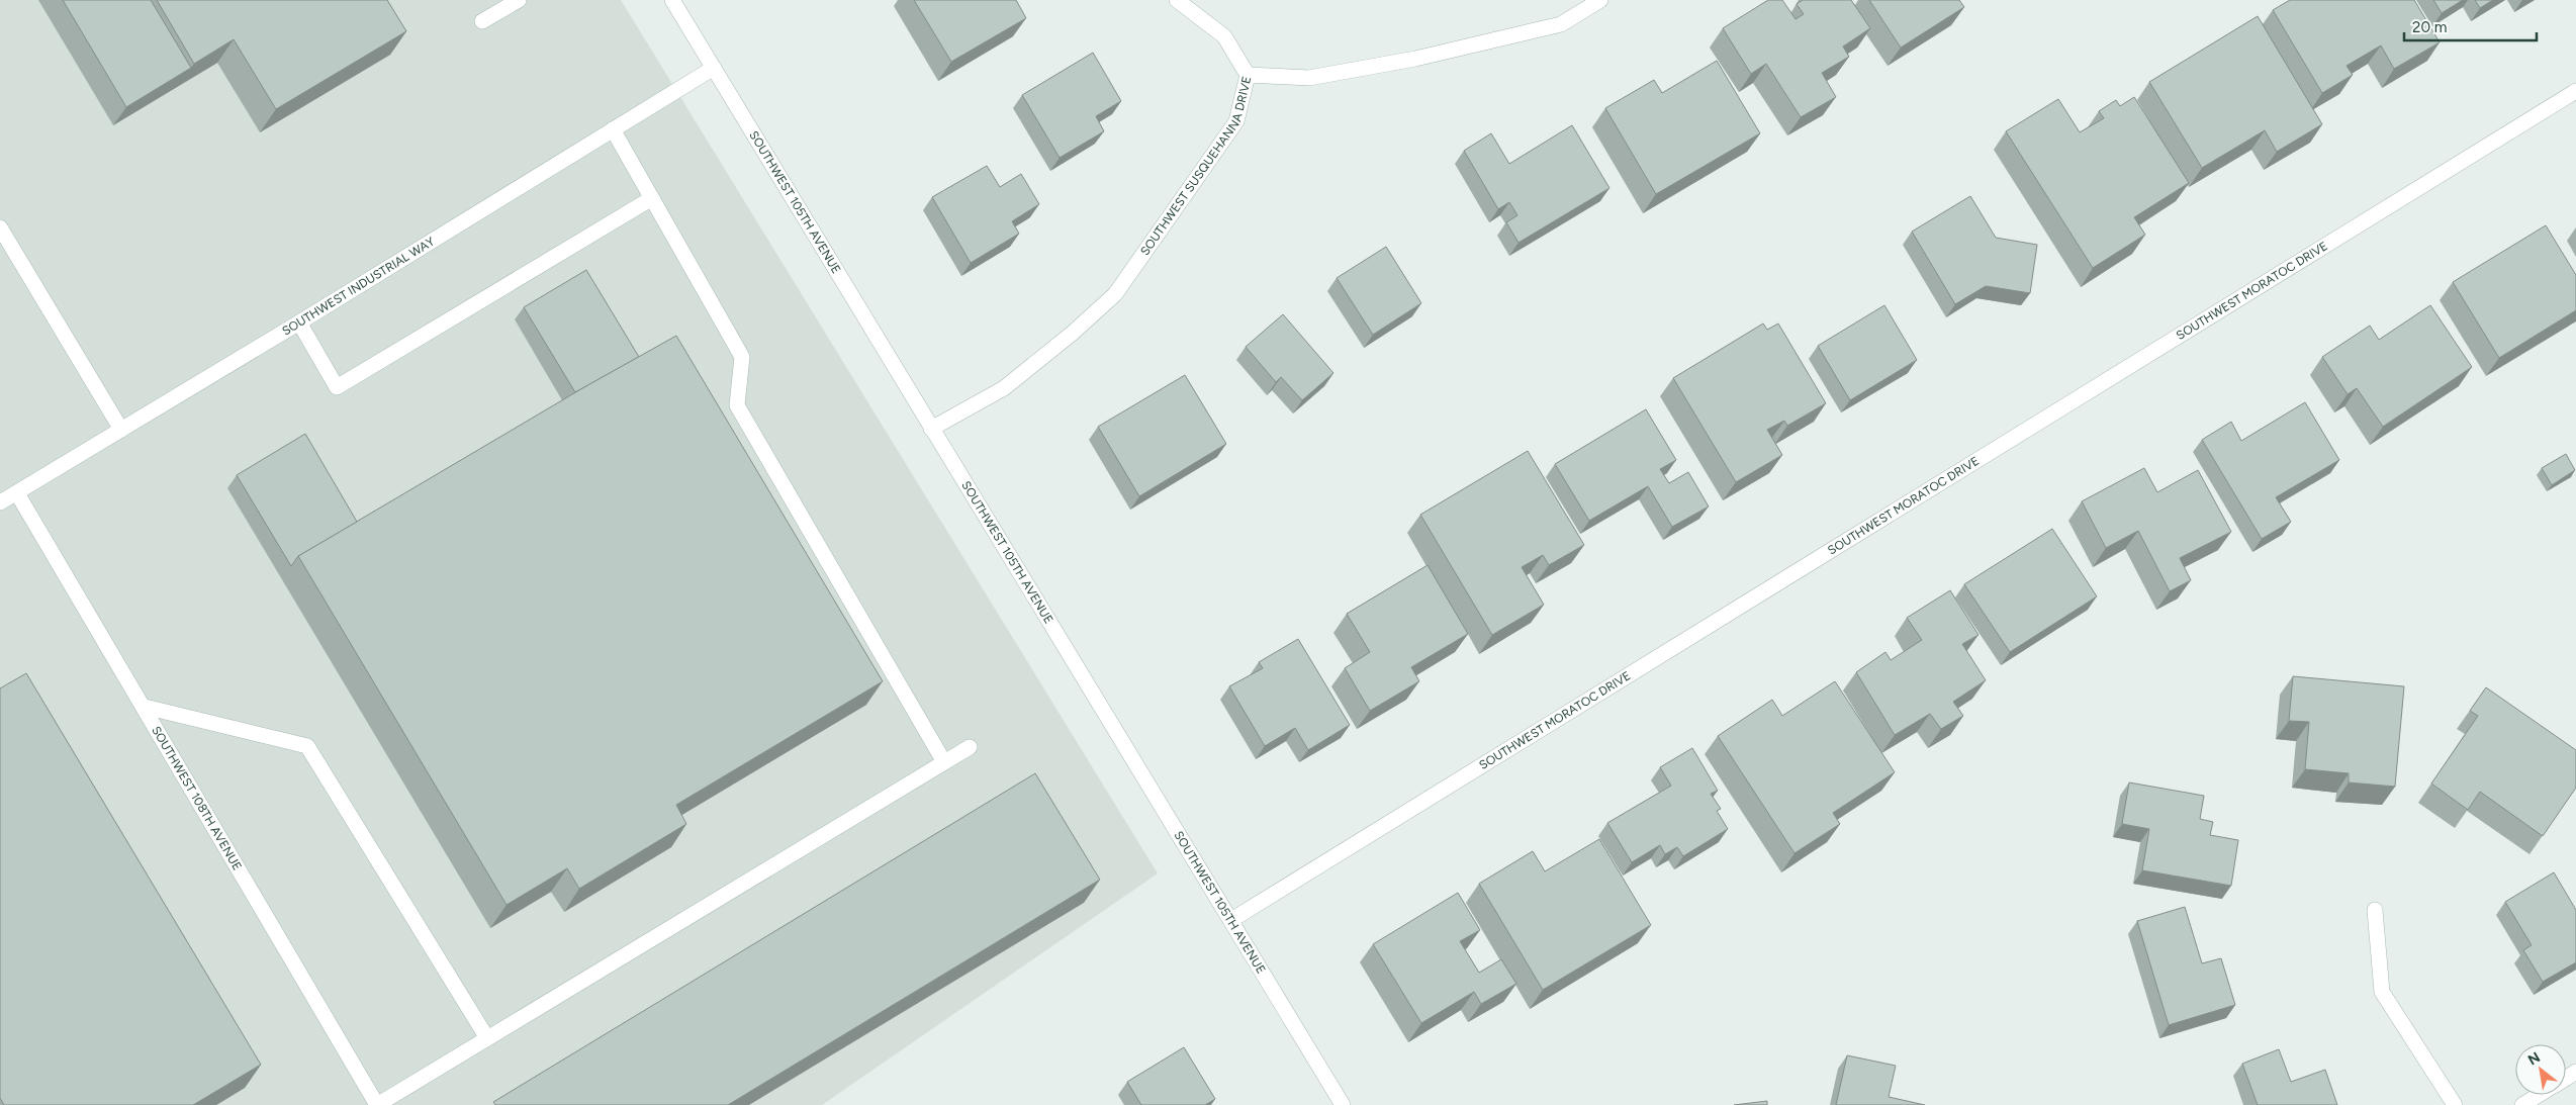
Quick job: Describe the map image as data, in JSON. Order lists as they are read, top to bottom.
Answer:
{
  "streets": {
    "street": [
      "SOUTHWEST SUSQUEHANNA DRIVE",
      "SOUTHWEST 105TH AVENUE",
      "SOUTHWEST INDUSTRIAL WAY",
      "SOUTHWEST MORATOC DRIVE",
      "SOUTHWEST 108TH AVENUE"
    ]
  },
  "crossings": [
    ["SOUTHWEST SUSQUEHANNA DRIVE", "SOUTHWEST 105TH AVENUE"],
    ["SOUTHWEST 105TH AVENUE", "SOUTHWEST INDUSTRIAL WAY"],
    ["SOUTHWEST 105TH AVENUE", "SOUTHWEST MORATOC DRIVE"],
    ["SOUTHWEST INDUSTRIAL WAY", "SOUTHWEST 108TH AVENUE"]
  ],
  "scale_bar": "20 m",
  "north": "top left"
}
